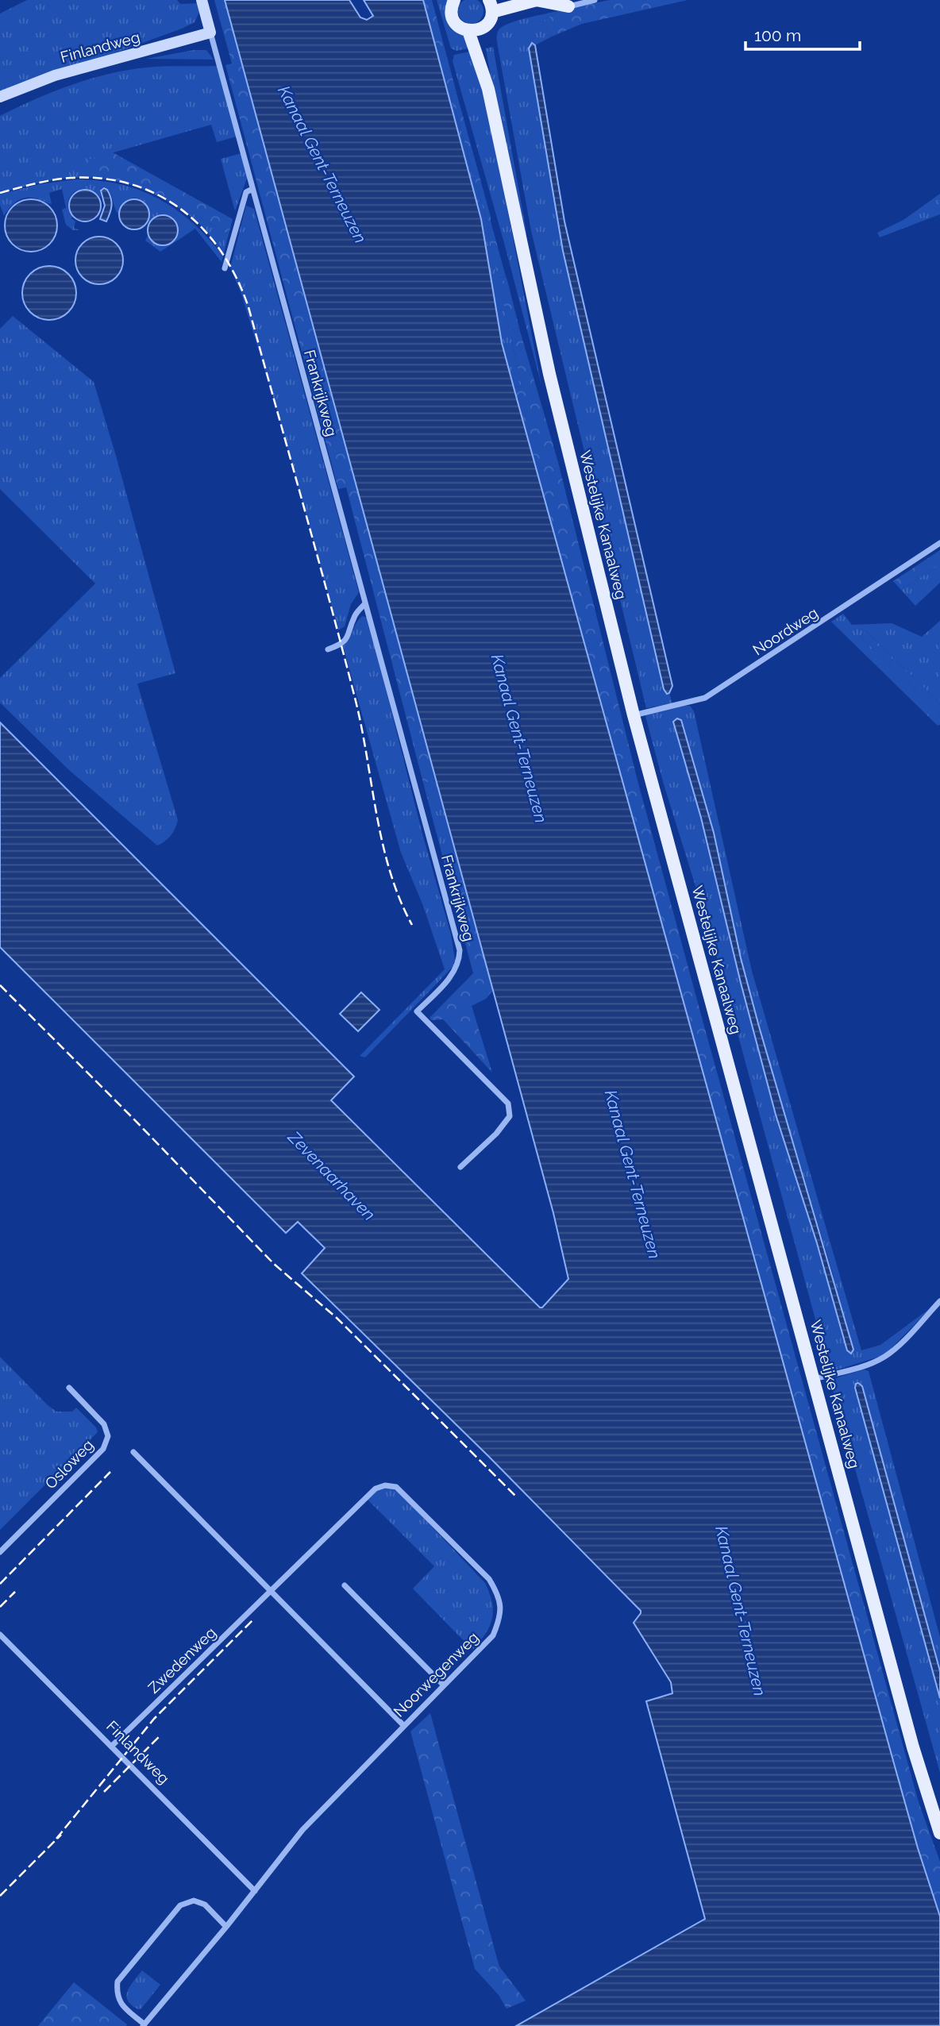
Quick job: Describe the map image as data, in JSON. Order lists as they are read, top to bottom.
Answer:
{
  "streets": {
    "main road": ["Westelijke Kanaalweg"],
    "street": [
      "Finlandweg",
      "Frankrijkweg",
      "Noordweg",
      "Osloweg",
      "Zwedenweg",
      "Noorwegenweg"
    ]
  },
  "crossings": [
    ["Finlandweg", "Frankrijkweg"],
    ["Finlandweg", "Zwedenweg"],
    ["Finlandweg", "Noorwegenweg"],
    ["Westelijke Kanaalweg", "Noordweg"],
    ["Zwedenweg", "Noorwegenweg"]
  ],
  "water": ["Kanaal Gent-Terneuzen", "Zevenaarhaven"],
  "scale_bar": "100 m"
}
